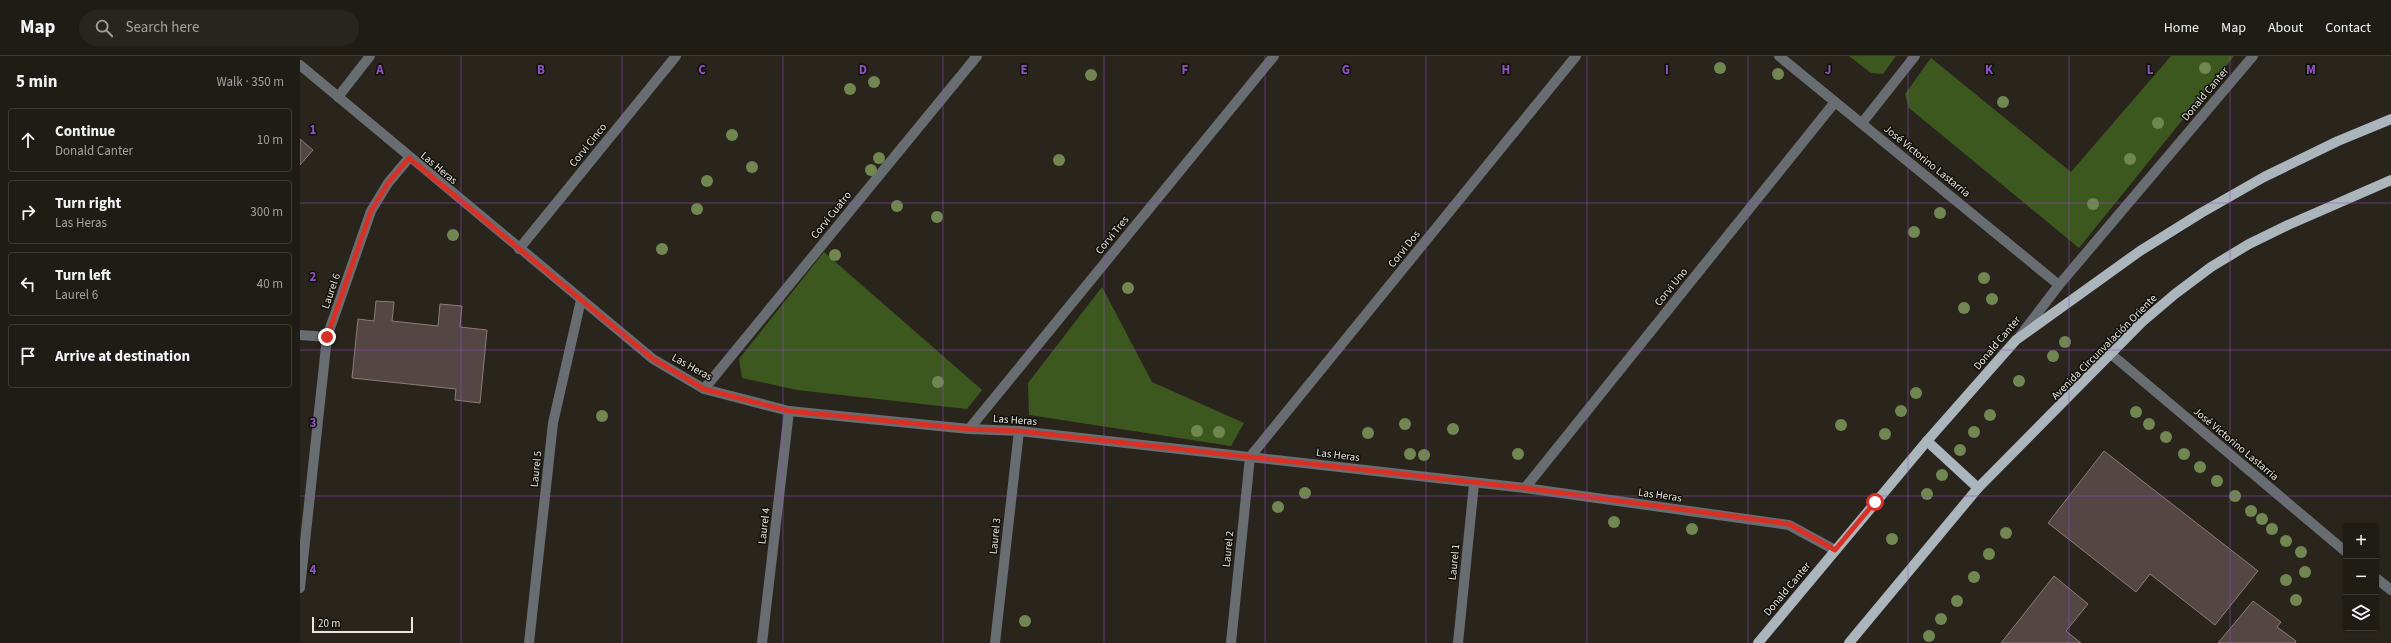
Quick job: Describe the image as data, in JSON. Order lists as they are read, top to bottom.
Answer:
{
  "streets": {
    "main road": ["Donald Canter", "Avenida Circunvalación Oriente"],
    "street": [
      "Corvi Cinco",
      "José Victorino Lastarria",
      "Las Heras",
      "Corvi Cuatro",
      "Corvi Tres",
      "Corvi Dos",
      "Corvi Uno",
      "Laurel 6",
      "Laurel 5",
      "Laurel 4",
      "Laurel 3",
      "Laurel 2",
      "Laurel 1"
    ]
  },
  "crossings": [
    ["Donald Canter", "José Victorino Lastarria"],
    ["Donald Canter", "Las Heras"],
    ["Corvi Cinco", "Las Heras"],
    ["José Victorino Lastarria", "Corvi Uno"],
    ["José Victorino Lastarria", "Avenida Circunvalación Oriente"],
    ["Las Heras", "Corvi Cuatro"],
    ["Las Heras", "Corvi Tres"],
    ["Las Heras", "Corvi Dos"],
    ["Las Heras", "Corvi Uno"],
    ["Las Heras", "Laurel 6"],
    ["Las Heras", "Laurel 5"],
    ["Las Heras", "Laurel 4"],
    ["Las Heras", "Laurel 3"],
    ["Las Heras", "Laurel 2"],
    ["Las Heras", "Laurel 1"],
    ["Corvi Dos", "Laurel 2"]
  ],
  "scale_bar": "20 m",
  "page": {
    "header": "Map",
    "search": "Search here",
    "nav": [
      "Home",
      "Map",
      "About",
      "Contact"
    ],
    "heading": ["5 min", "Walk · 350 m"],
    "list": [
      ["Continue", "Donald Canter", "10 m"],
      ["Turn right", "Las Heras", "300 m"],
      ["Turn left", "Laurel 6", "40 m"],
      "Arrive at destination"
    ],
    "map_buttons": ["+", "−"],
    "scale": "20 m"
  },
  "grid": {
    "columns": [
      "A",
      "B",
      "C",
      "D",
      "E",
      "F",
      "G",
      "H",
      "I",
      "J",
      "K",
      "L",
      "M"
    ],
    "rows": [
      "1",
      "2",
      "3",
      "4"
    ]
  }
}
